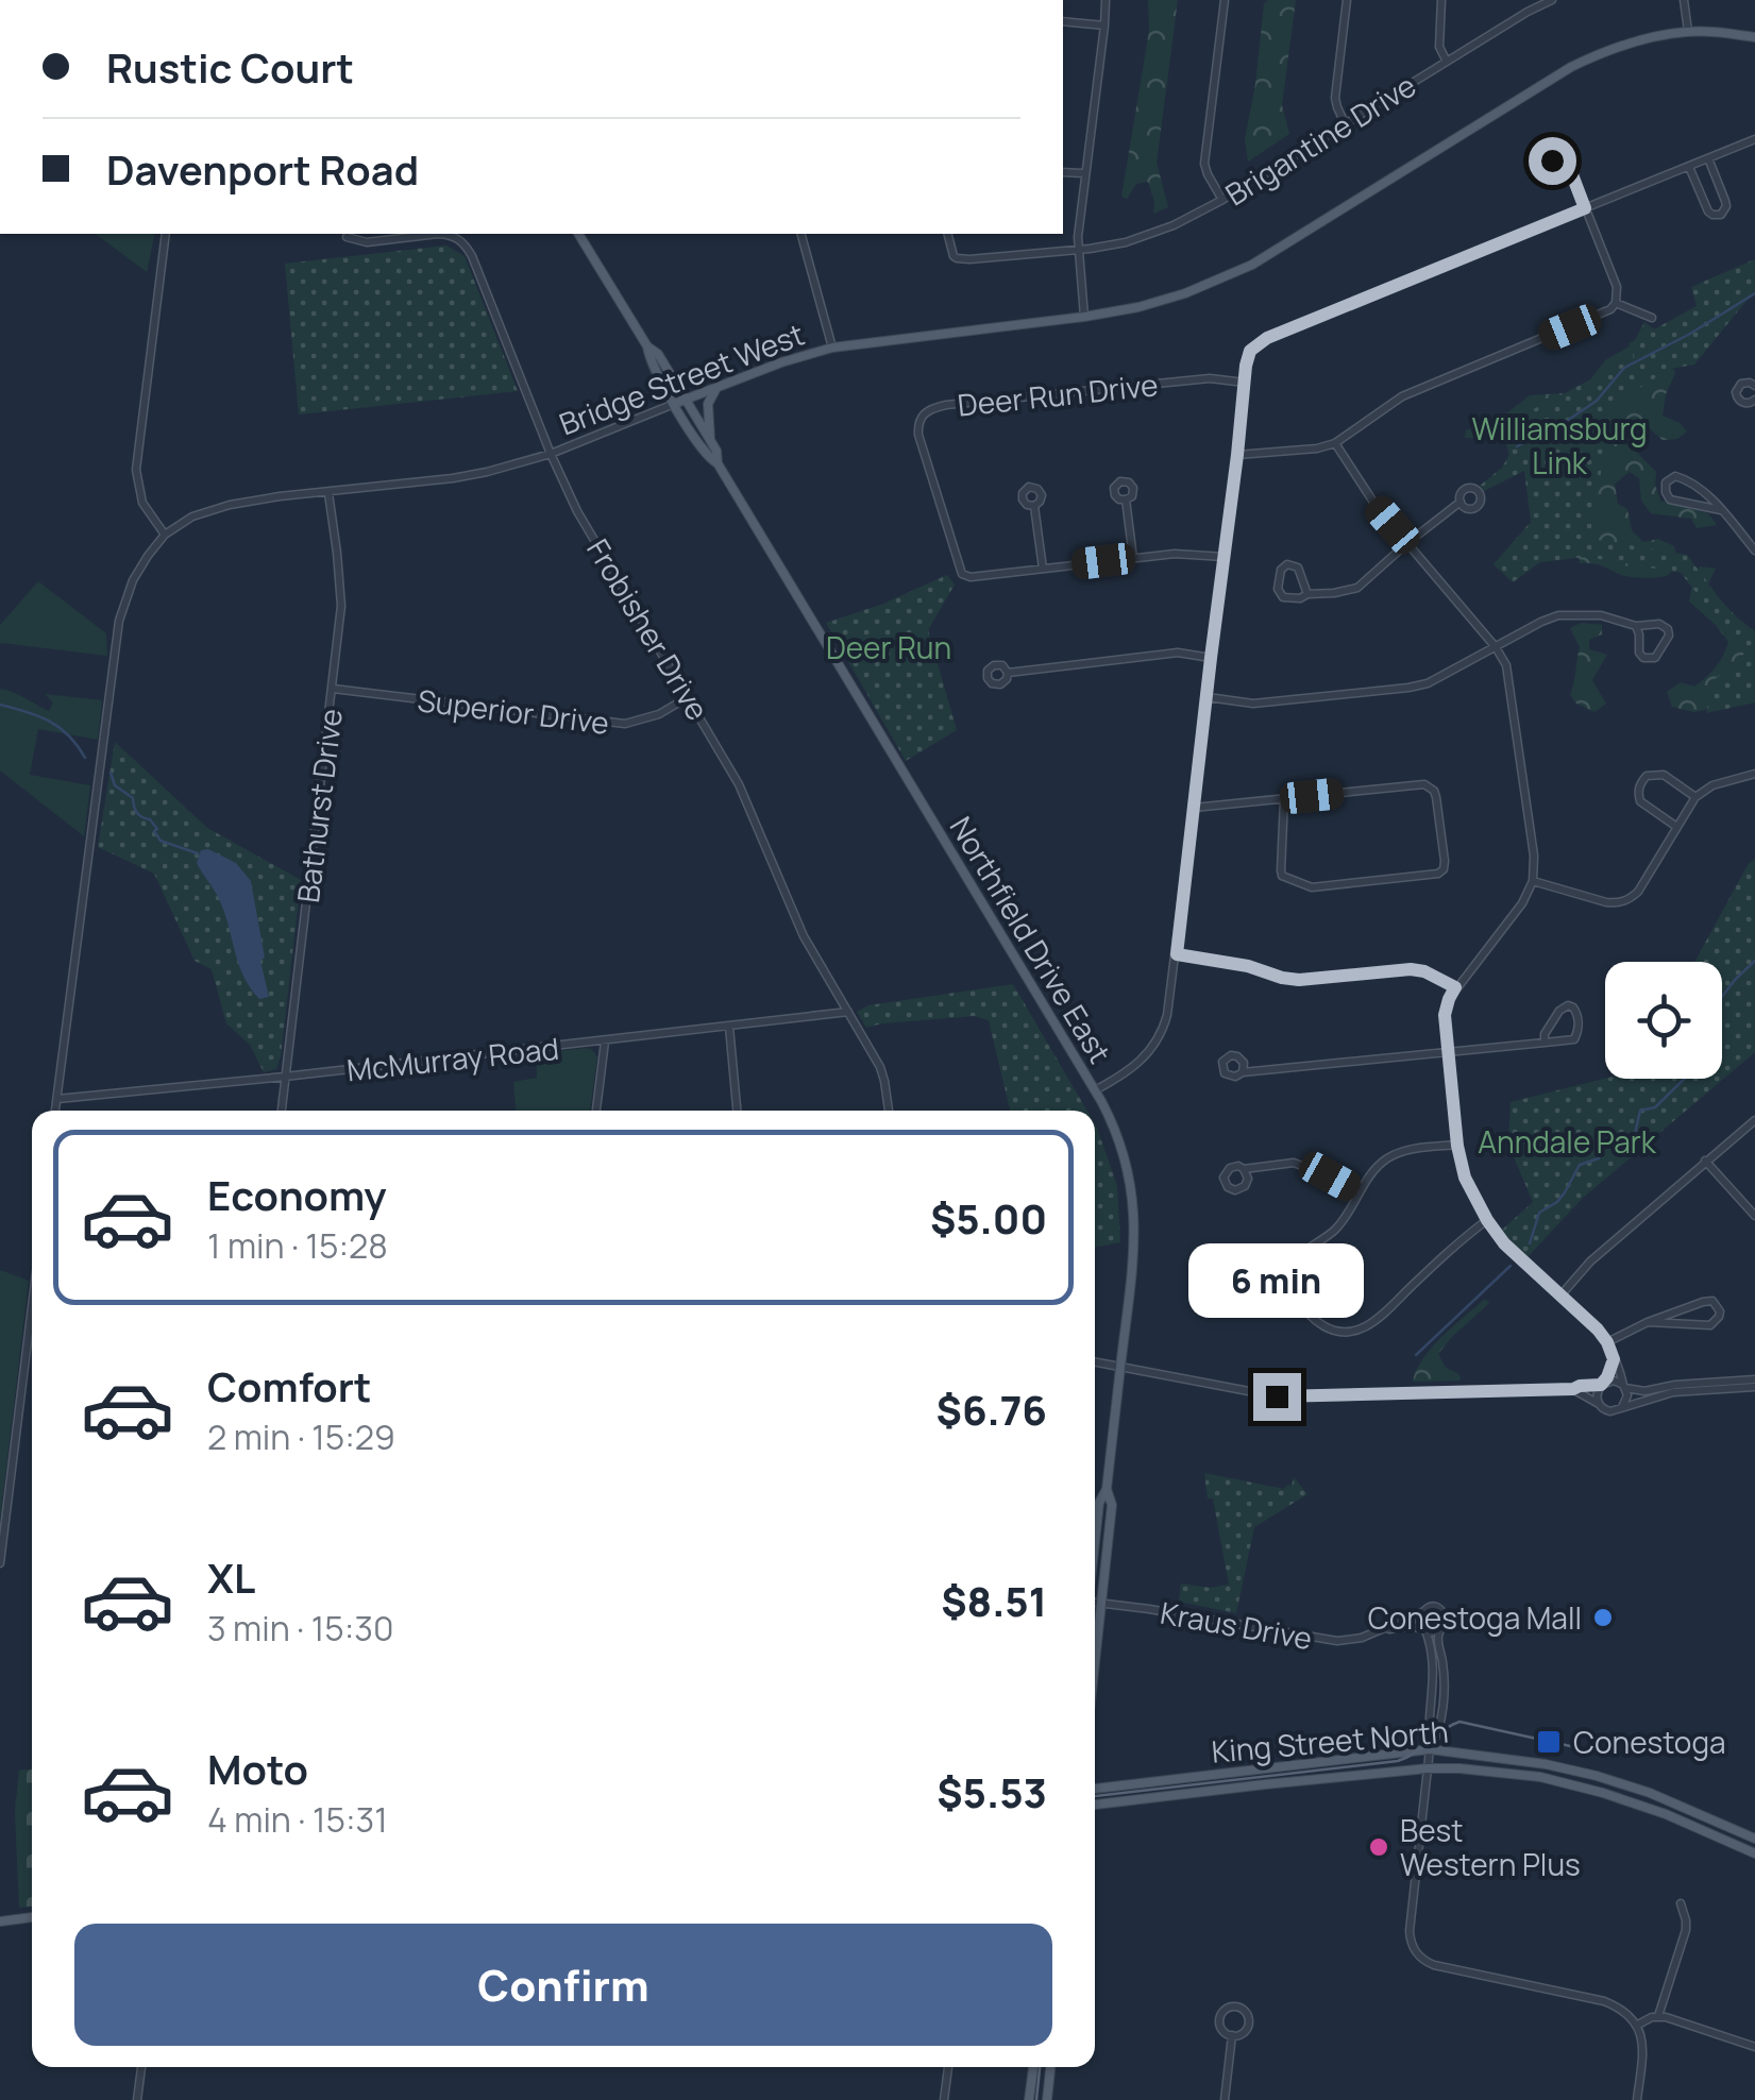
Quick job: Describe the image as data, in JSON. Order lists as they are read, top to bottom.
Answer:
{
  "streets": {
    "main road": ["Bridge Street West", "Northfield Drive East", "King Street North"],
    "street": [
      "Brigantine Drive",
      "Deer Run Drive",
      "Frobisher Drive",
      "Superior Drive",
      "Bathurst Drive",
      "McMurray Road",
      "Kraus Drive"
    ]
  },
  "crossings": [
    ["Bridge Street West", "Frobisher Drive"],
    ["Bridge Street West", "Bathurst Drive"],
    ["Bridge Street West", "Northfield Drive East"],
    ["Bridge Street West", "McMurray Road"],
    ["Frobisher Drive", "Superior Drive"],
    ["Frobisher Drive", "McMurray Road"],
    ["Superior Drive", "Bathurst Drive"],
    ["Bathurst Drive", "McMurray Road"],
    ["Northfield Drive East", "Kraus Drive"]
  ],
  "parks": ["Williamsburg Link", "Deer Run", "Anndale Park"],
  "places": {
    "other": ["Conestoga Mall", "Best Western Plus"],
    "transit": ["Conestoga"]
  },
  "page": {
    "banner": ["Rustic Court", "Davenport Road"],
    "list": [
      {
        "name": "Economy",
        "note": "1 min · 15:28",
        "value": "$5.00"
      },
      {
        "name": "Comfort",
        "note": "2 min · 15:29",
        "value": "$6.76"
      },
      {
        "name": "XL",
        "note": "3 min · 15:30",
        "value": "$8.51"
      },
      {
        "name": "Moto",
        "note": "4 min · 15:31",
        "value": "$5.53"
      }
    ],
    "bubble": "6 min",
    "buttons": "Confirm"
  }
}
